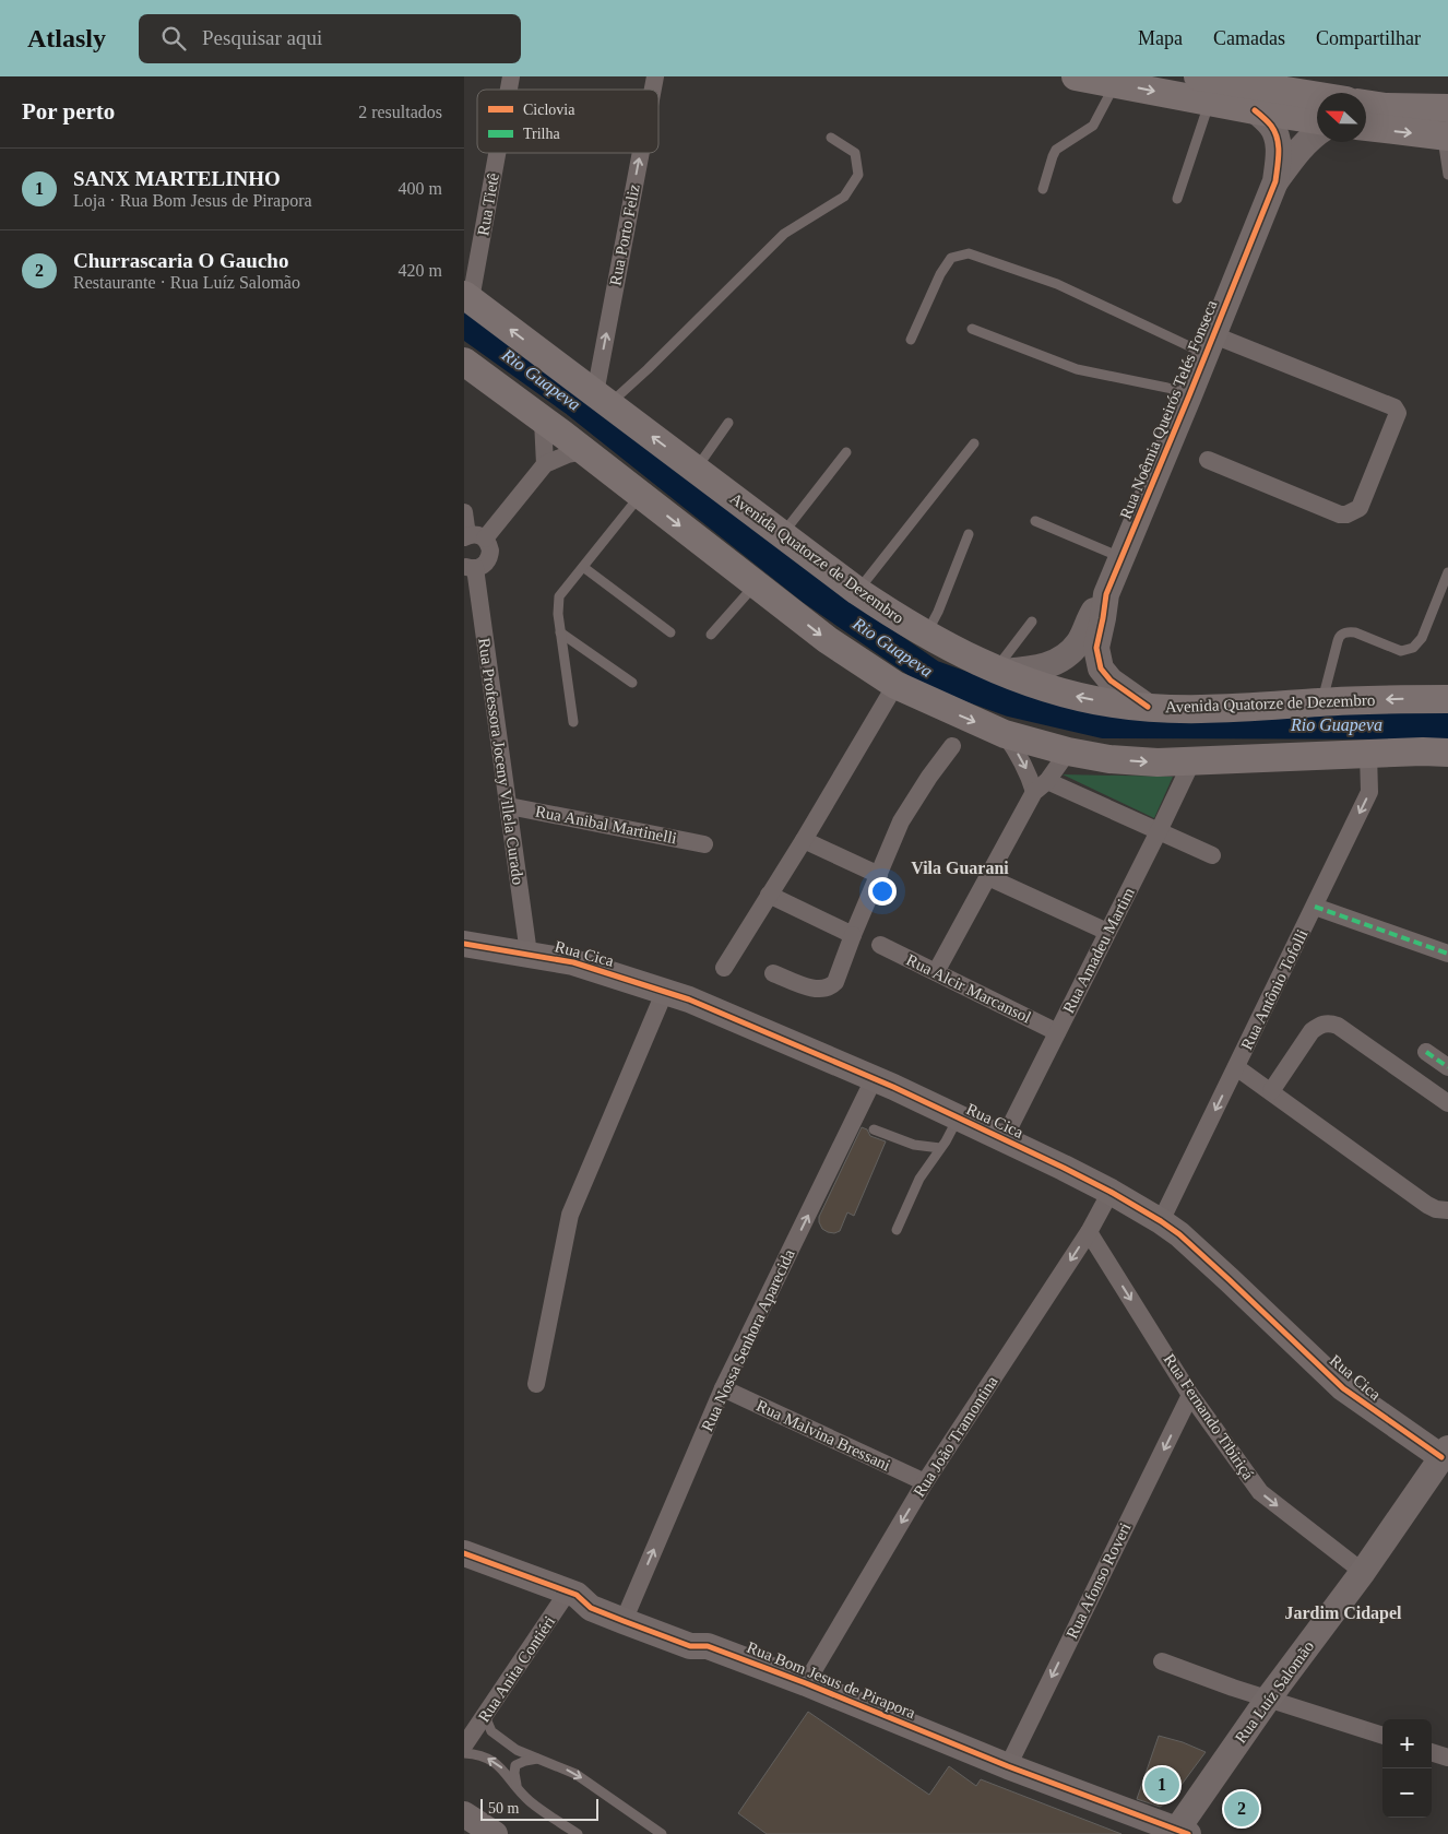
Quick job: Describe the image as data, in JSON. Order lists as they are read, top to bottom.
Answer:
{
  "streets": {
    "main road": ["Avenida Quatorze de Dezembro"],
    "street": [
      "Rua Tietê",
      "Rua Porto Feliz",
      "Rua Noêmia Queirós Telés Fonseca",
      "Rua Professora Joceny Villela Curado",
      "Rua Anibal Martinelli",
      "Rua Amadeu Martim",
      "Rua Cica",
      "Rua Alcir Marcansol",
      "Rua Antônio Tofolli",
      "Rua Nossa Senhora Aparecida",
      "Rua Fernando Tibiriçá",
      "Rua Malvina Bressani",
      "Rua João Tramontina",
      "Rua Afonso Roveri",
      "Rua Anita Contiéri",
      "Rua Bom Jesus de Pirapora",
      "Rua Luíz Salomão"
    ]
  },
  "crossings": [
    ["Rua Tietê", "Avenida Quatorze de Dezembro"],
    ["Rua Porto Feliz", "Avenida Quatorze de Dezembro"],
    ["Rua Noêmia Queirós Telés Fonseca", "Avenida Quatorze de Dezembro"],
    ["Rua Professora Joceny Villela Curado", "Rua Anibal Martinelli"],
    ["Rua Professora Joceny Villela Curado", "Rua Cica"],
    ["Rua Amadeu Martim", "Rua Cica"],
    ["Rua Amadeu Martim", "Rua Alcir Marcansol"],
    ["Rua Cica", "Rua Antônio Tofolli"],
    ["Rua Cica", "Rua Nossa Senhora Aparecida"],
    ["Rua Cica", "Rua João Tramontina"],
    ["Rua Cica", "Rua Luíz Salomão"],
    ["Rua Nossa Senhora Aparecida", "Rua Malvina Bressani"],
    ["Rua Nossa Senhora Aparecida", "Rua Bom Jesus de Pirapora"],
    ["Rua Fernando Tibiriçá", "Rua João Tramontina"],
    ["Rua Fernando Tibiriçá", "Rua Afonso Roveri"],
    ["Rua Fernando Tibiriçá", "Rua Luíz Salomão"],
    ["Rua Malvina Bressani", "Rua João Tramontina"],
    ["Rua João Tramontina", "Rua Bom Jesus de Pirapora"],
    ["Rua Afonso Roveri", "Rua Bom Jesus de Pirapora"],
    ["Rua Anita Contiéri", "Rua Bom Jesus de Pirapora"],
    ["Rua Bom Jesus de Pirapora", "Rua Luíz Salomão"]
  ],
  "one_way": [
    "Rua Porto Feliz",
    "Rua Antônio Tofolli",
    "Rua Nossa Senhora Aparecida",
    "Rua Fernando Tibiriçá",
    "Rua João Tramontina",
    "Rua Afonso Roveri"
  ],
  "districts": ["Vila Guarani", "Jardim Cidapel"],
  "water": ["Rio Guapeva"],
  "legend": ["Ciclovia", "Trilha"],
  "scale_bar": "50 m",
  "north": "left",
  "page": {
    "header": "Atlasly",
    "search": "Pesquisar aqui",
    "nav": ["Mapa", "Camadas", "Compartilhar"],
    "heading": ["Por perto", "2 resultados"],
    "list": [
      {
        "mark": "1",
        "name": "SANX MARTELINHO",
        "note": "Loja · Rua Bom Jesus de Pirapora",
        "value": "400 m"
      },
      {
        "mark": "2",
        "name": "Churrascaria O Gaucho",
        "note": "Restaurante · Rua Luíz Salomão",
        "value": "420 m"
      }
    ],
    "map_buttons": ["+", "−"],
    "pins": ["1", "2"],
    "scale": "50 m"
  }
}
